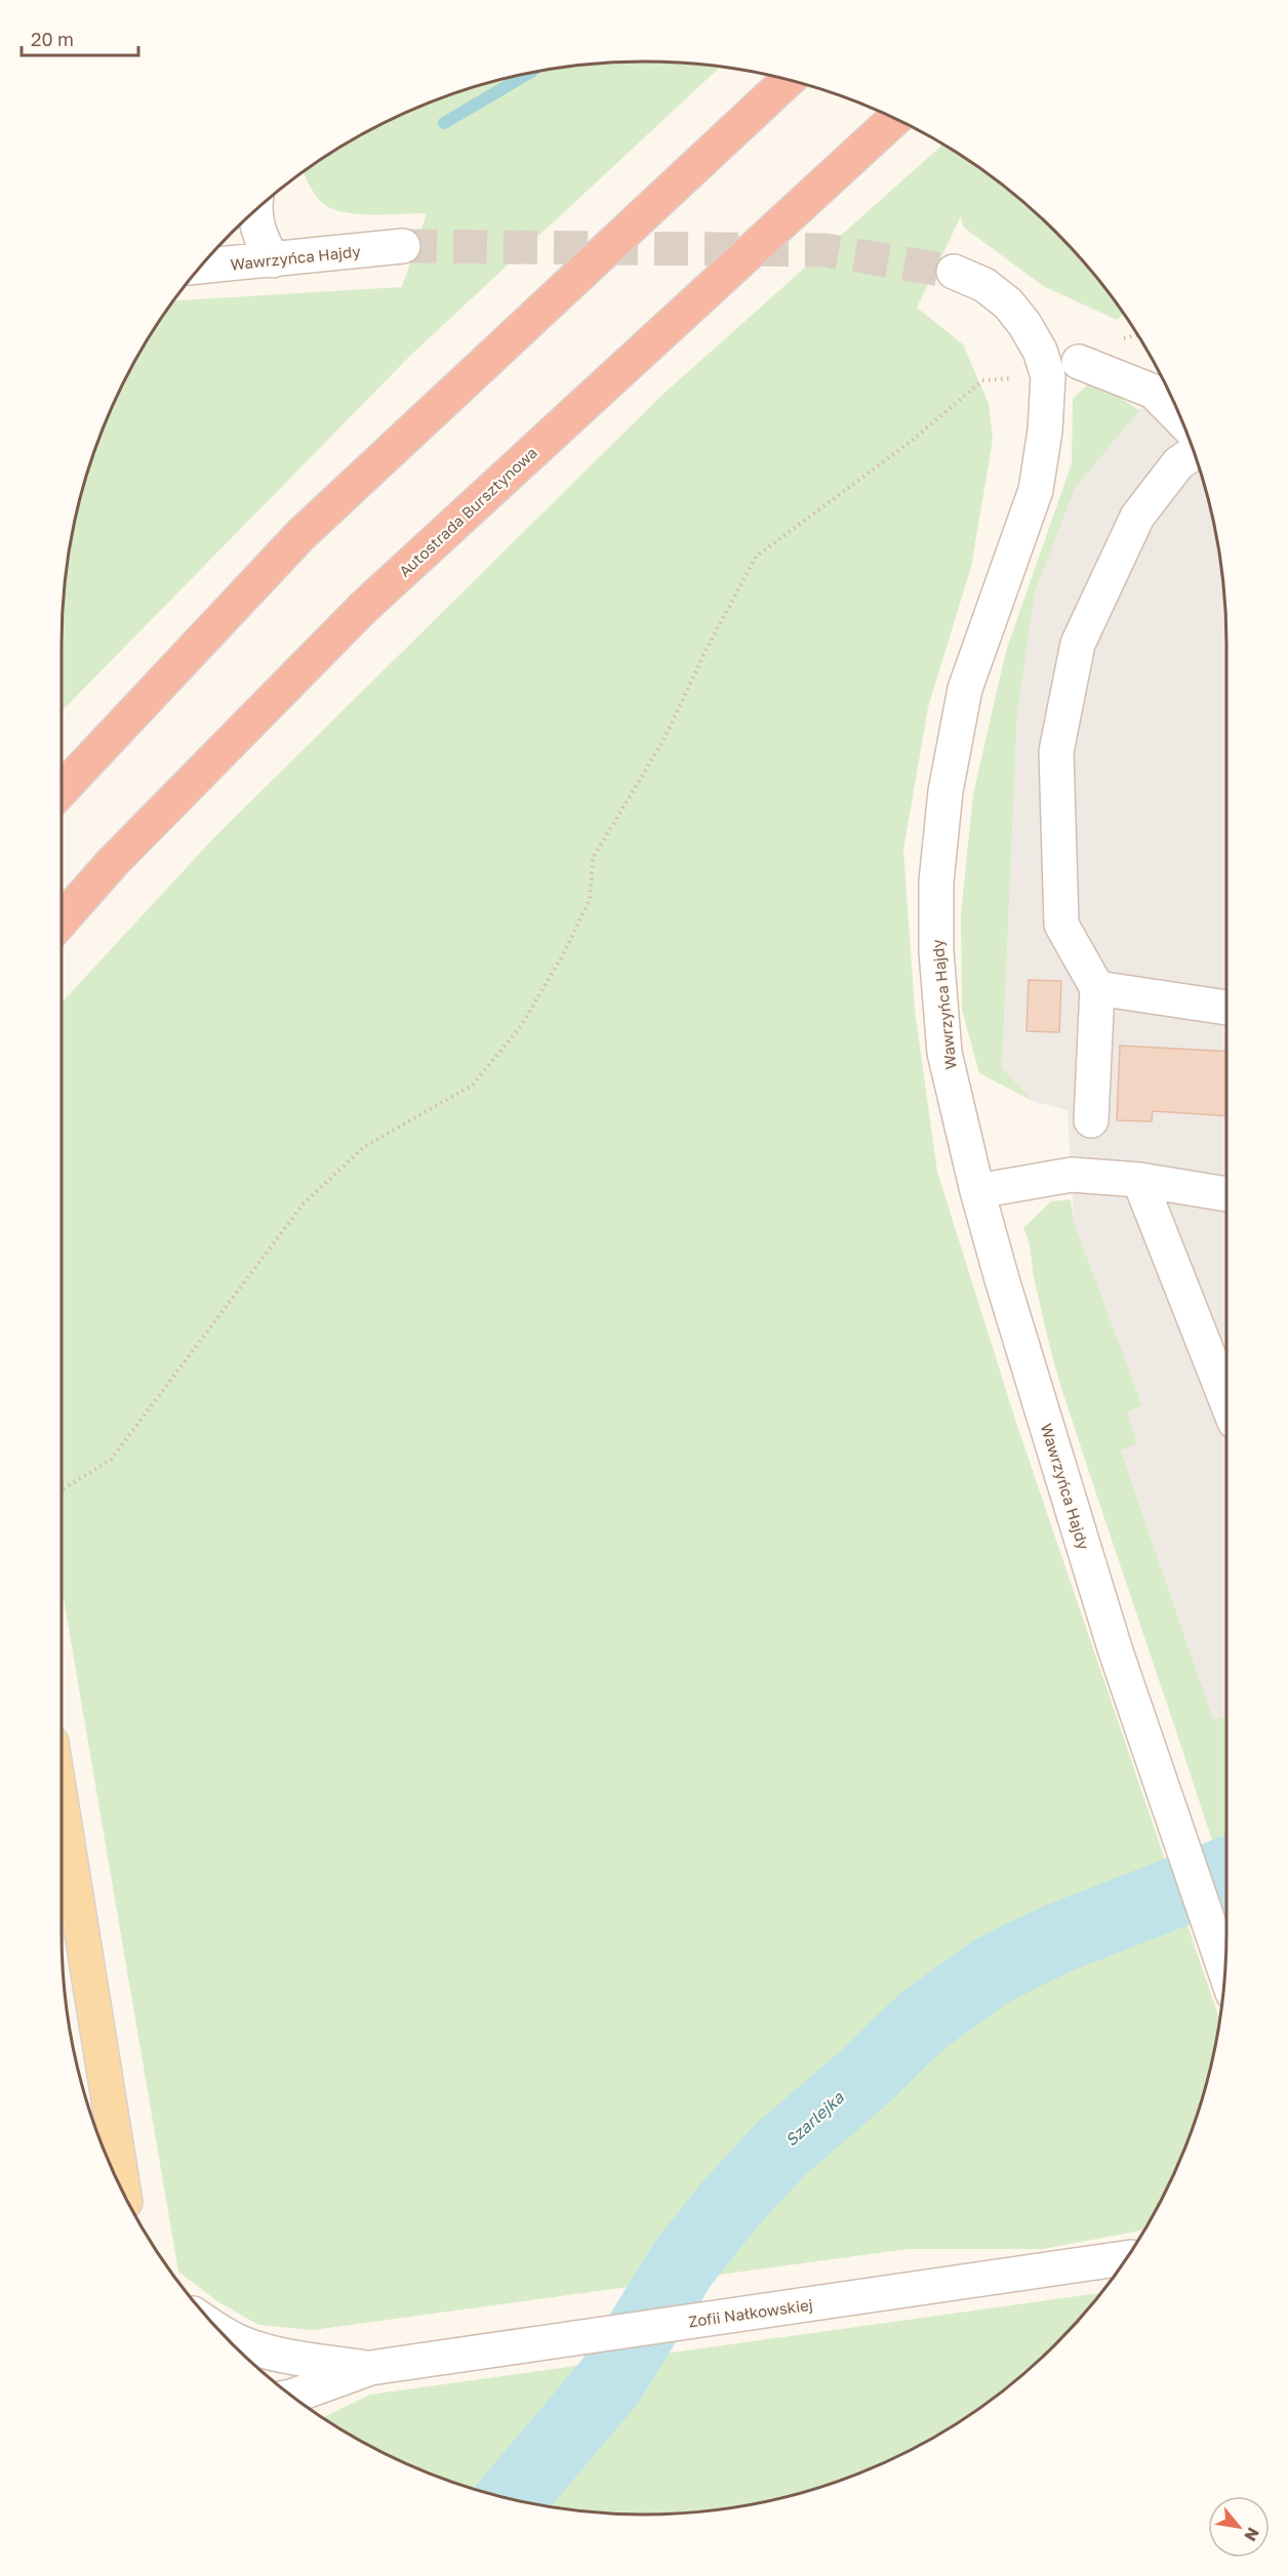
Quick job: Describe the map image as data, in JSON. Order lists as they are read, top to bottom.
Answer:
{
  "streets": {
    "highway": ["Autostrada Bursztynowa"],
    "street": ["Wawrzyńca Hajdy", "Zofii Nałkowskiej"]
  },
  "water": ["Szarlejka"],
  "scale_bar": "20 m",
  "north": "bottom right"
}
